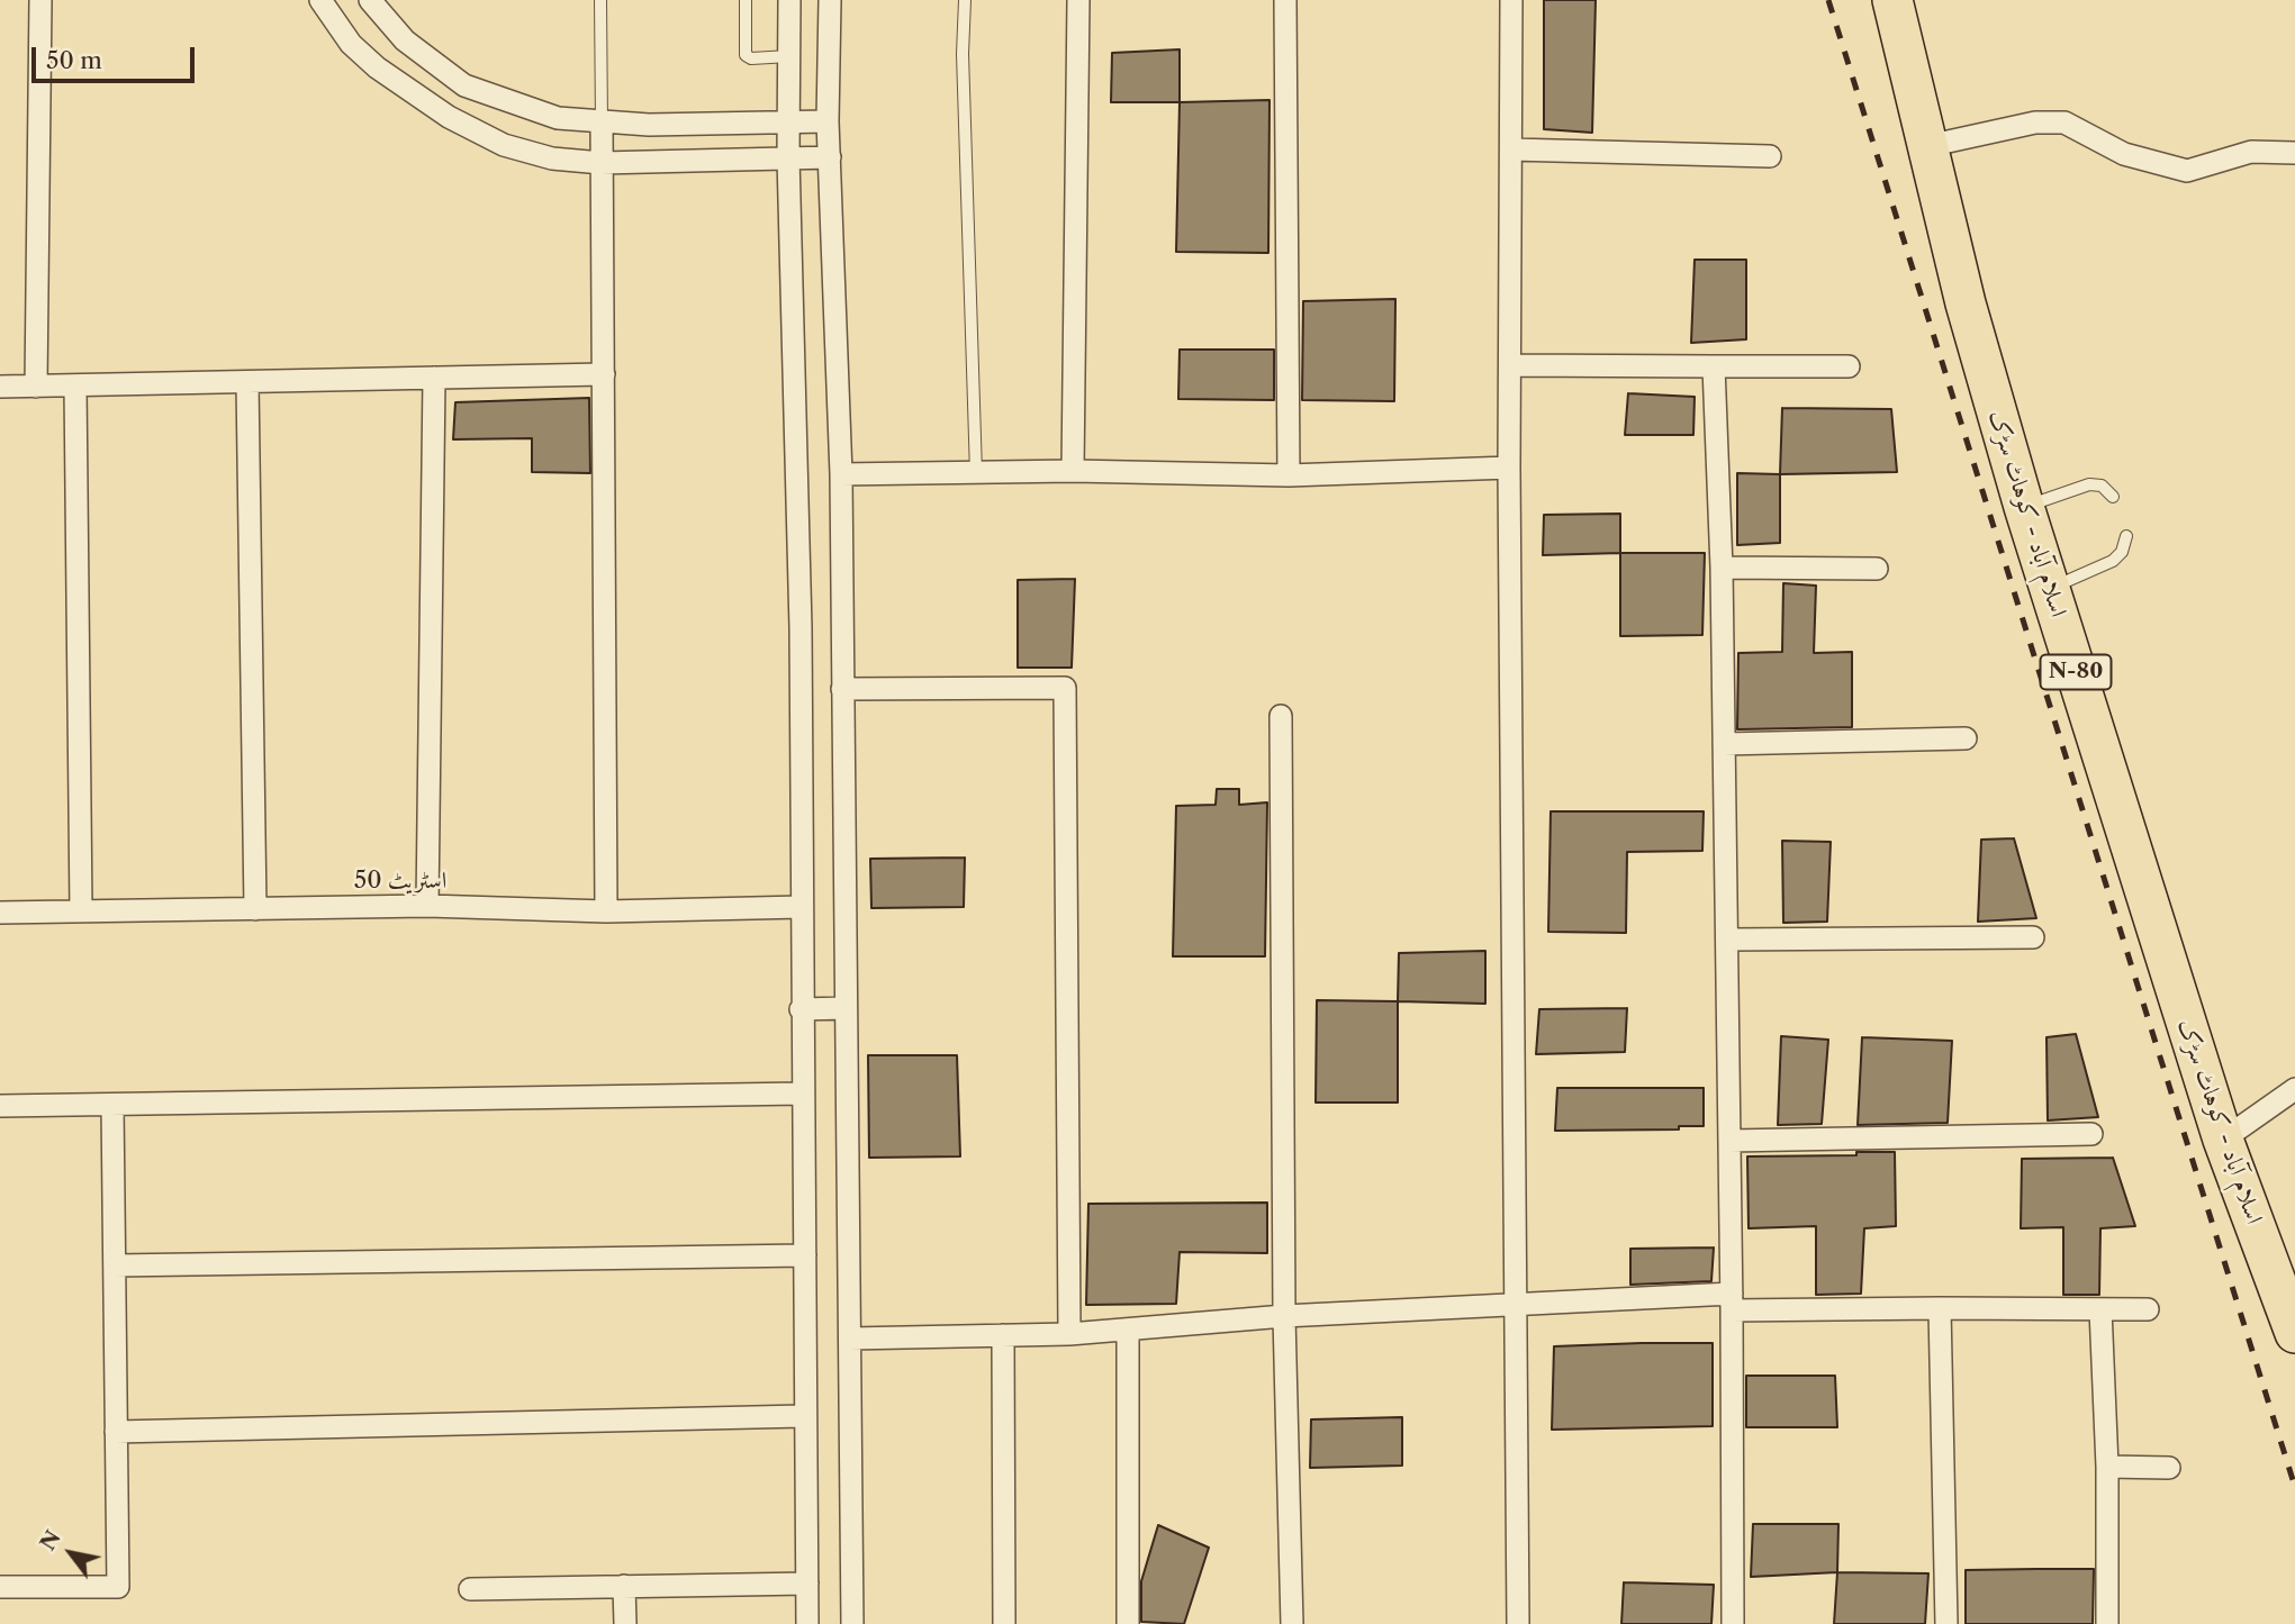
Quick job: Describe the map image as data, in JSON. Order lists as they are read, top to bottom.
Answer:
{
  "streets": {
    "highway": ["اسلام آباد - کوہاٹ سڑک", "N-80"],
    "street": ["اسٹریٹ 50"]
  },
  "scale_bar": "50 m",
  "north": "top left"
}
